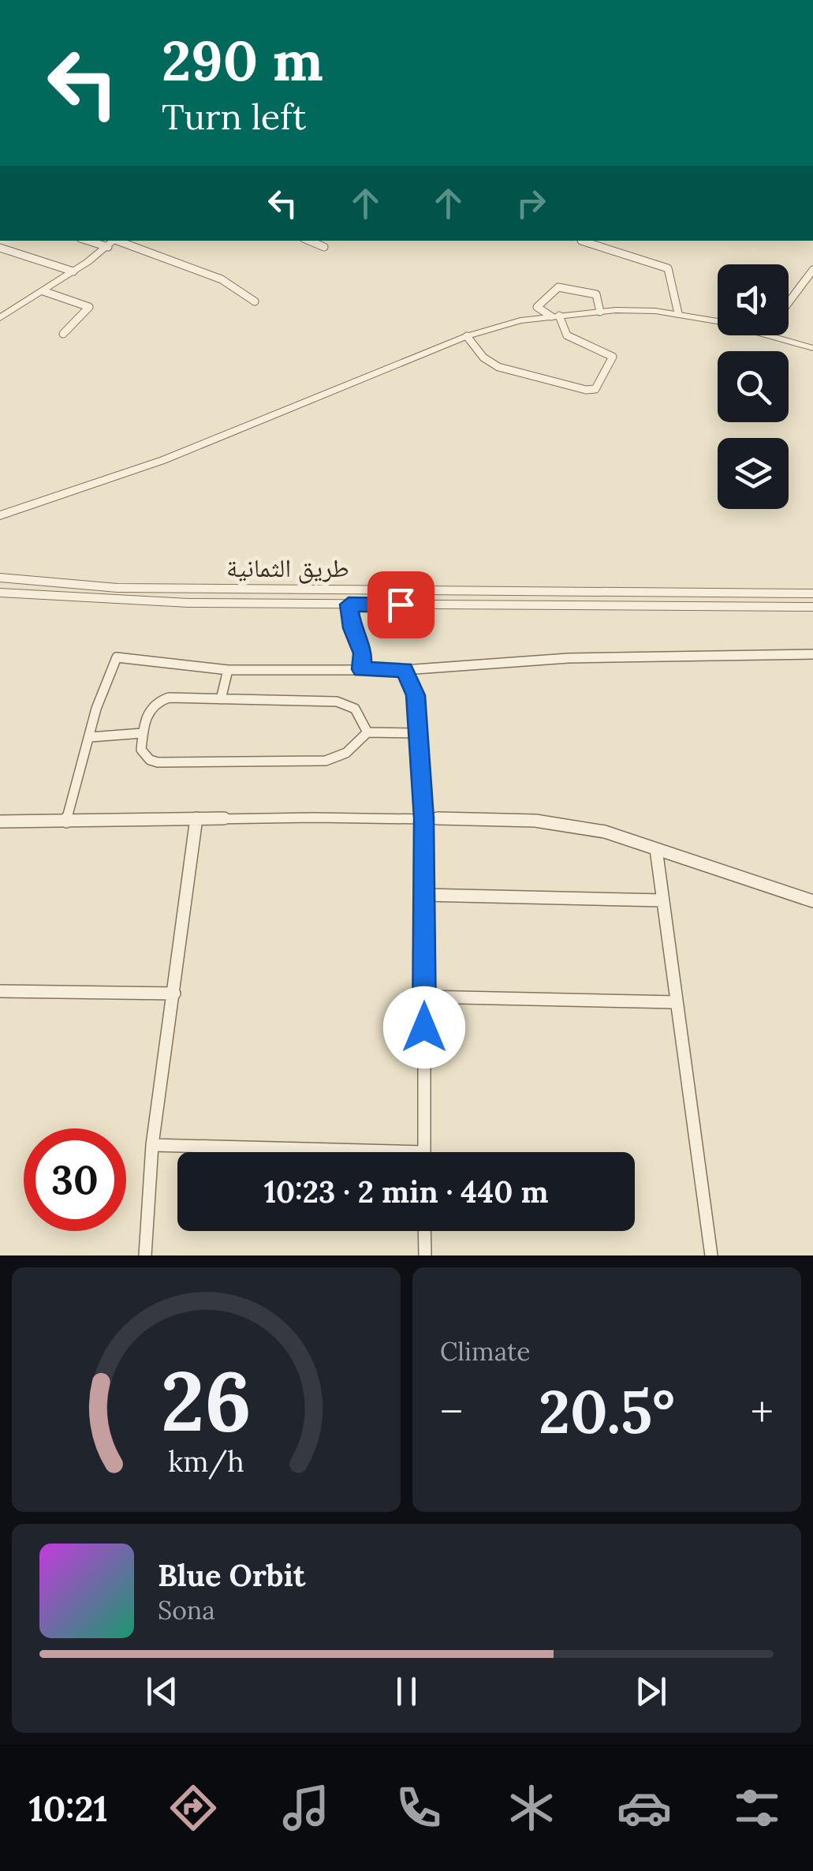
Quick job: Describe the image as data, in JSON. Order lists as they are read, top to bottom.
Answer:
{
  "streets": {
    "street": ["طريق الثمانية"]
  },
  "page": {
    "turn": ["290 m", "Turn left"],
    "limit": "30",
    "trip": "10:23 · 2 min · 440 m",
    "tile": "Climate",
    "heat": ["−", "20.5°", "+"],
    "song": ["Blue Orbit", "Sona"],
    "tabs": "10:21",
    "gauge": ["26", "km/h"]
  }
}
